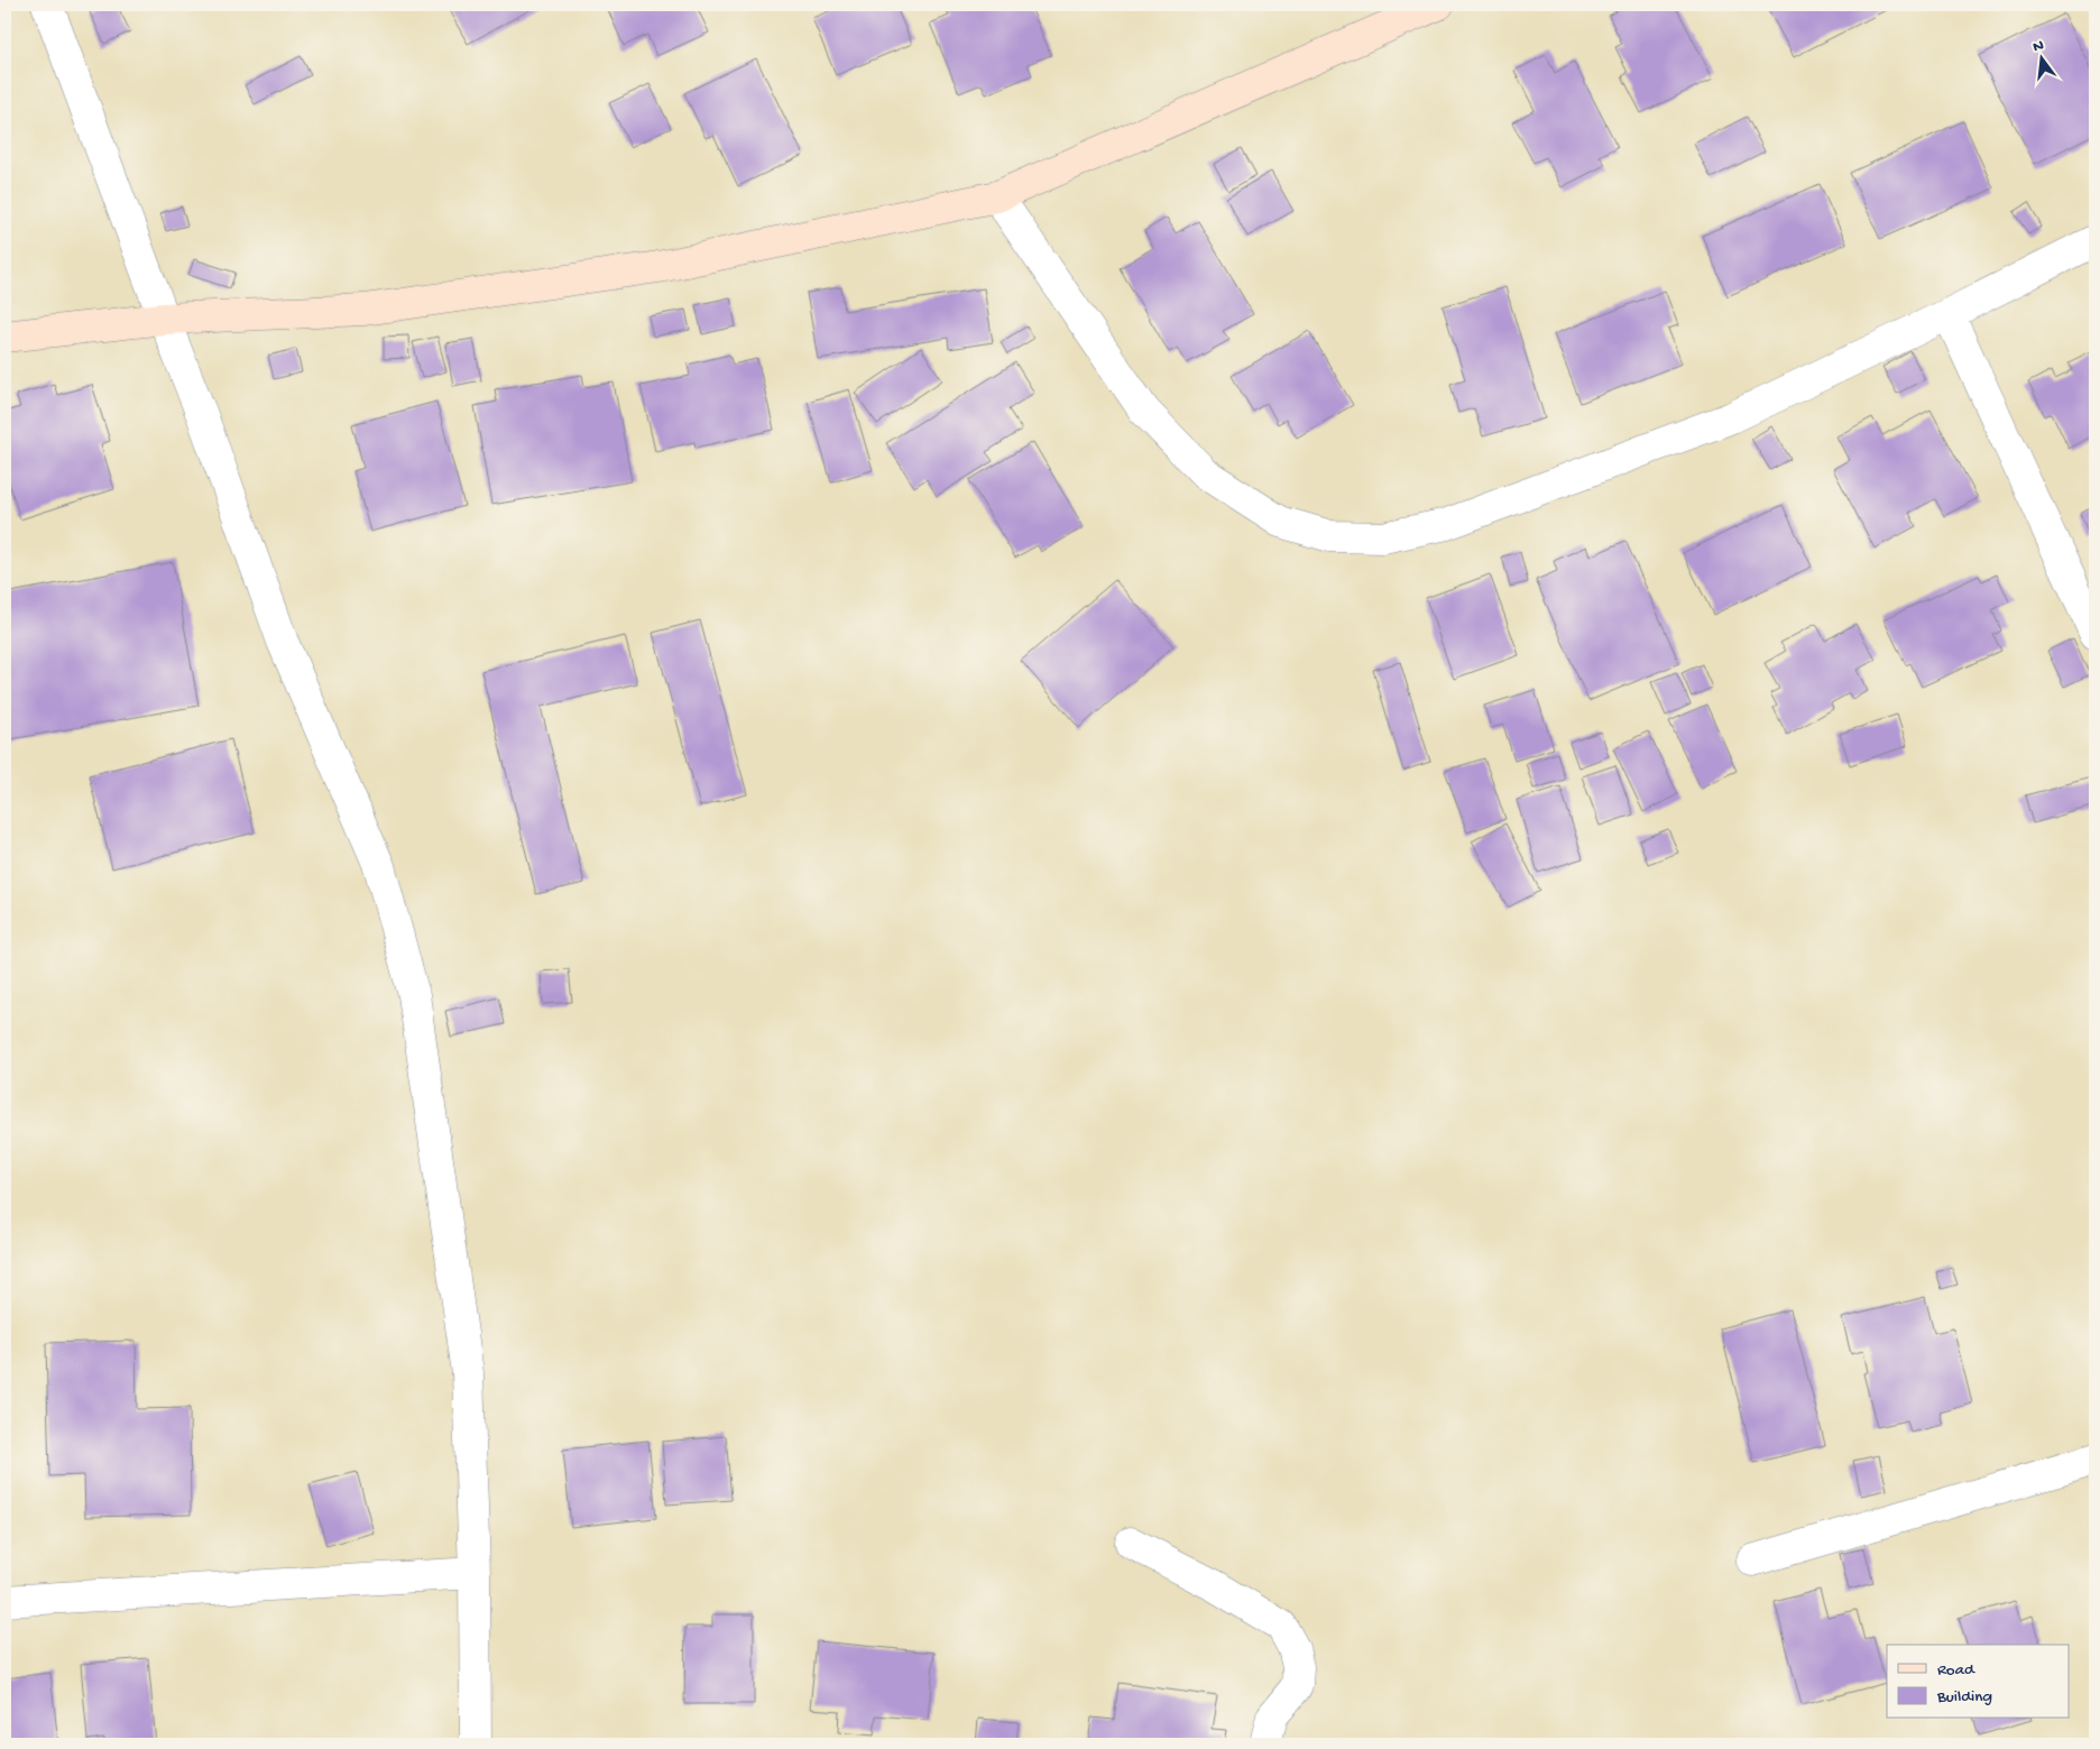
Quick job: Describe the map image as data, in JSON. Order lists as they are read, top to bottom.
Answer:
{
  "legend": ["Road", "Building"],
  "north": "top"
}
